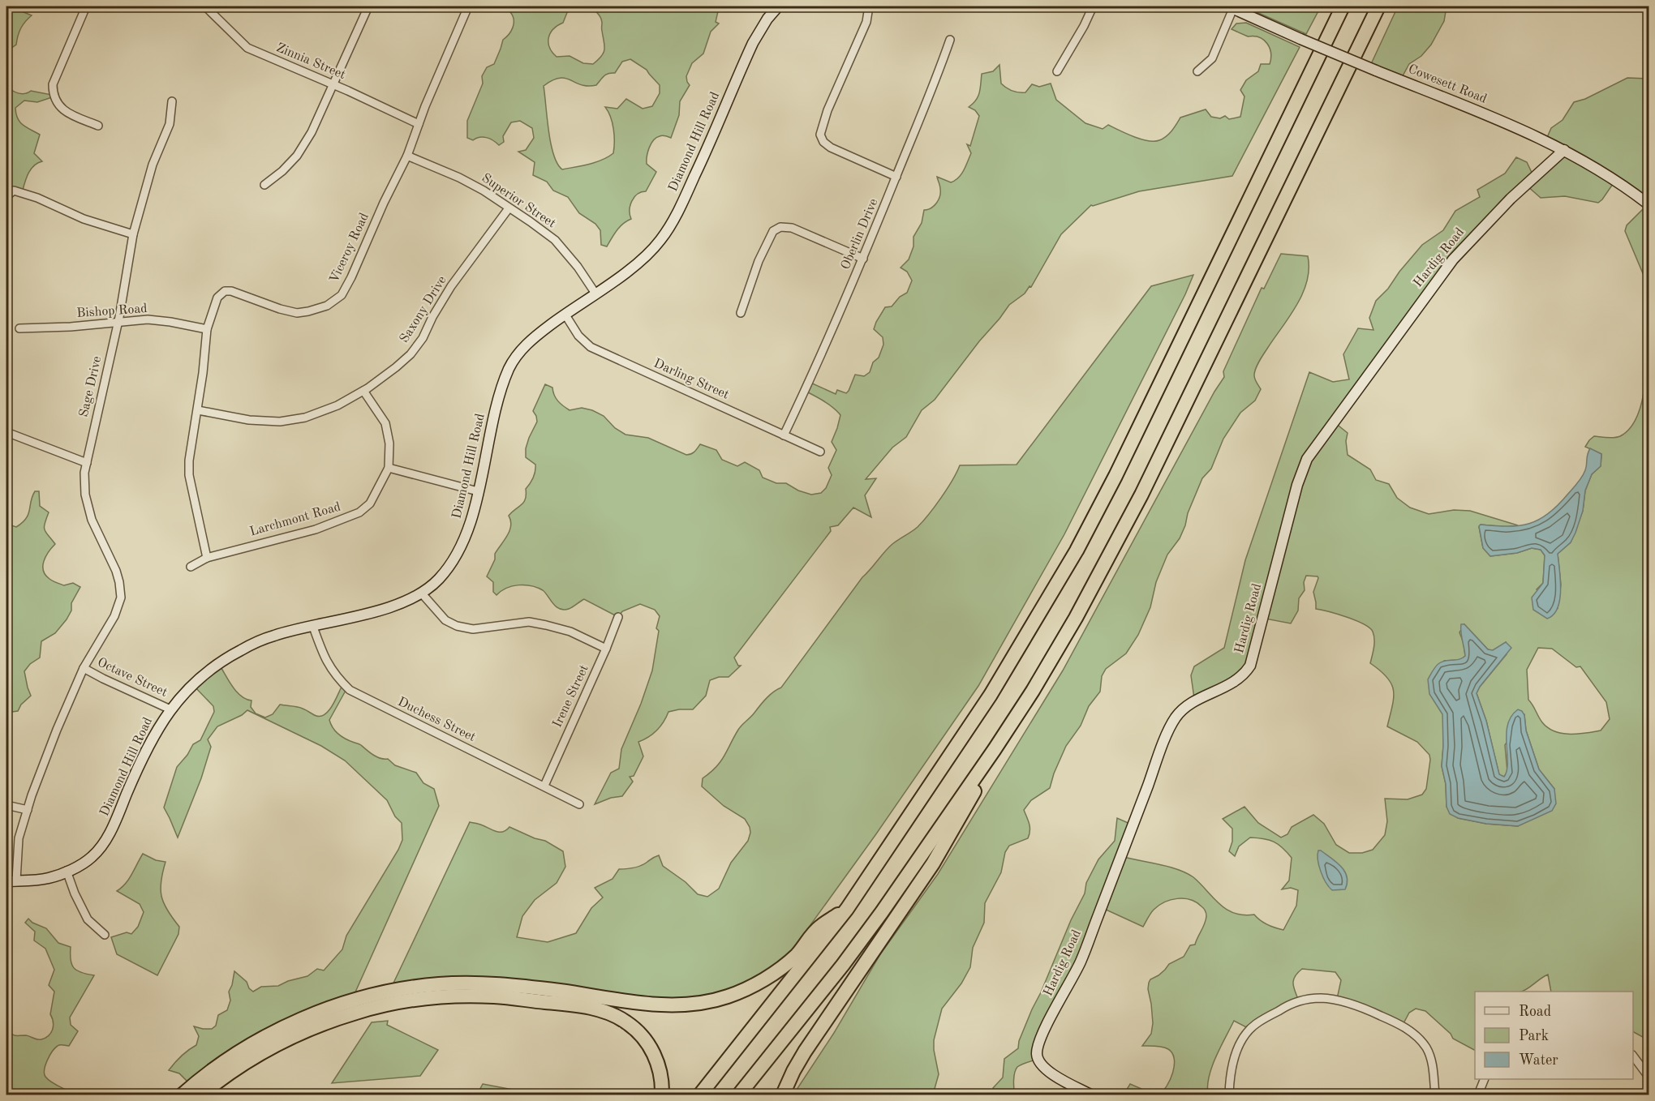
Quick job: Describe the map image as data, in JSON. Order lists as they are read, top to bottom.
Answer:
{
  "streets": {
    "street": [
      "Zinnia Street",
      "Cowesett Road",
      "Diamond Hill Road",
      "Superior Street",
      "Oberlin Drive",
      "Viceroy Road",
      "Hardig Road",
      "Saxony Drive",
      "Bishop Road",
      "Darling Street",
      "Sage Drive",
      "Larchmont Road",
      "Octave Street",
      "Irene Street",
      "Duchess Street"
    ]
  },
  "crossings": [
    ["Zinnia Street", "Viceroy Road"],
    ["Cowesett Road", "Hardig Road"],
    ["Diamond Hill Road", "Superior Street"],
    ["Diamond Hill Road", "Darling Street"],
    ["Diamond Hill Road", "Octave Street"],
    ["Diamond Hill Road", "Duchess Street"],
    ["Superior Street", "Viceroy Road"],
    ["Superior Street", "Saxony Drive"],
    ["Oberlin Drive", "Darling Street"],
    ["Viceroy Road", "Saxony Drive"],
    ["Viceroy Road", "Bishop Road"],
    ["Viceroy Road", "Larchmont Road"],
    ["Saxony Drive", "Larchmont Road"],
    ["Bishop Road", "Sage Drive"],
    ["Sage Drive", "Octave Street"],
    ["Irene Street", "Duchess Street"]
  ],
  "legend": ["Road", "Park", "Water"]
}
